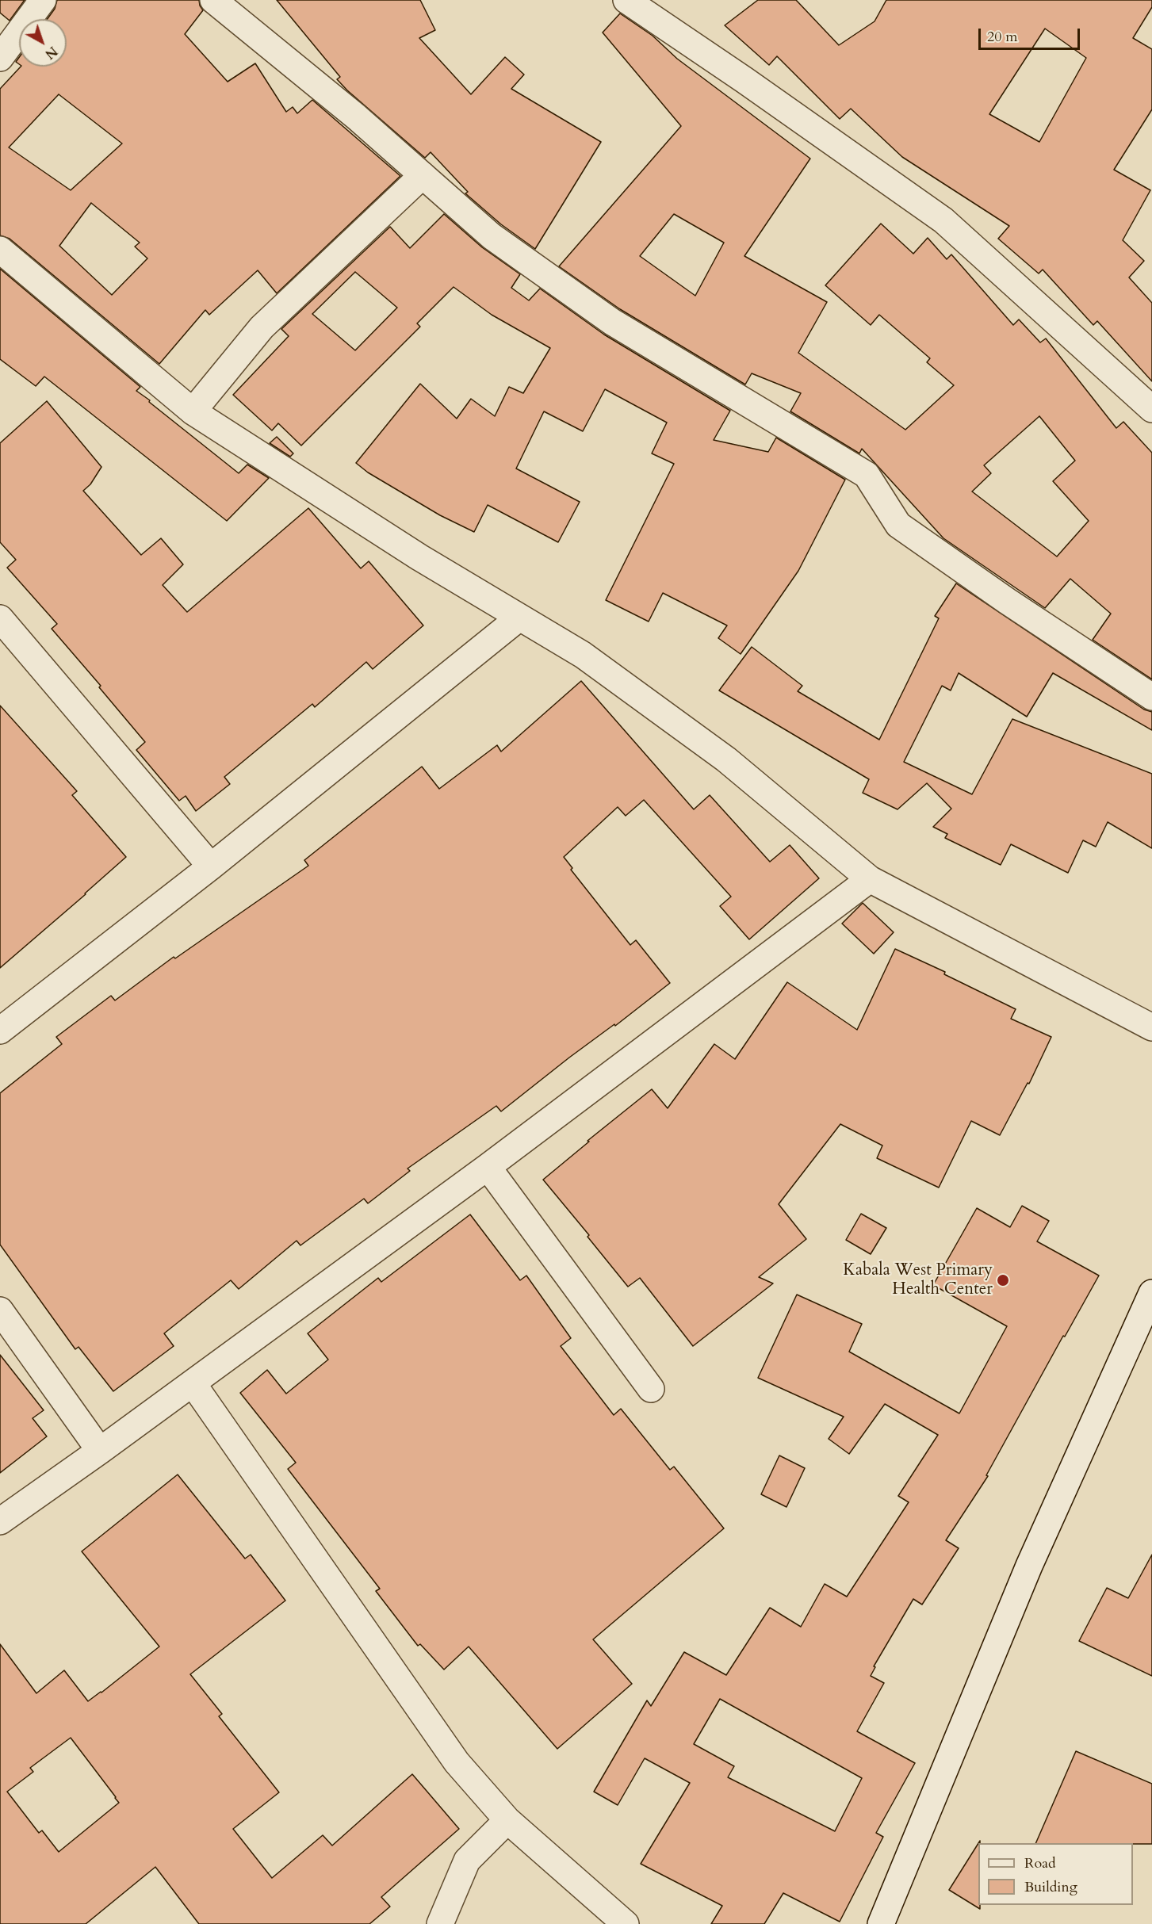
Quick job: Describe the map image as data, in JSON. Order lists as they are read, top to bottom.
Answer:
{
  "places": ["Kabala West Primary Health Center"],
  "legend": ["Road", "Building"],
  "scale_bar": "20 m",
  "north": "bottom right"
}
